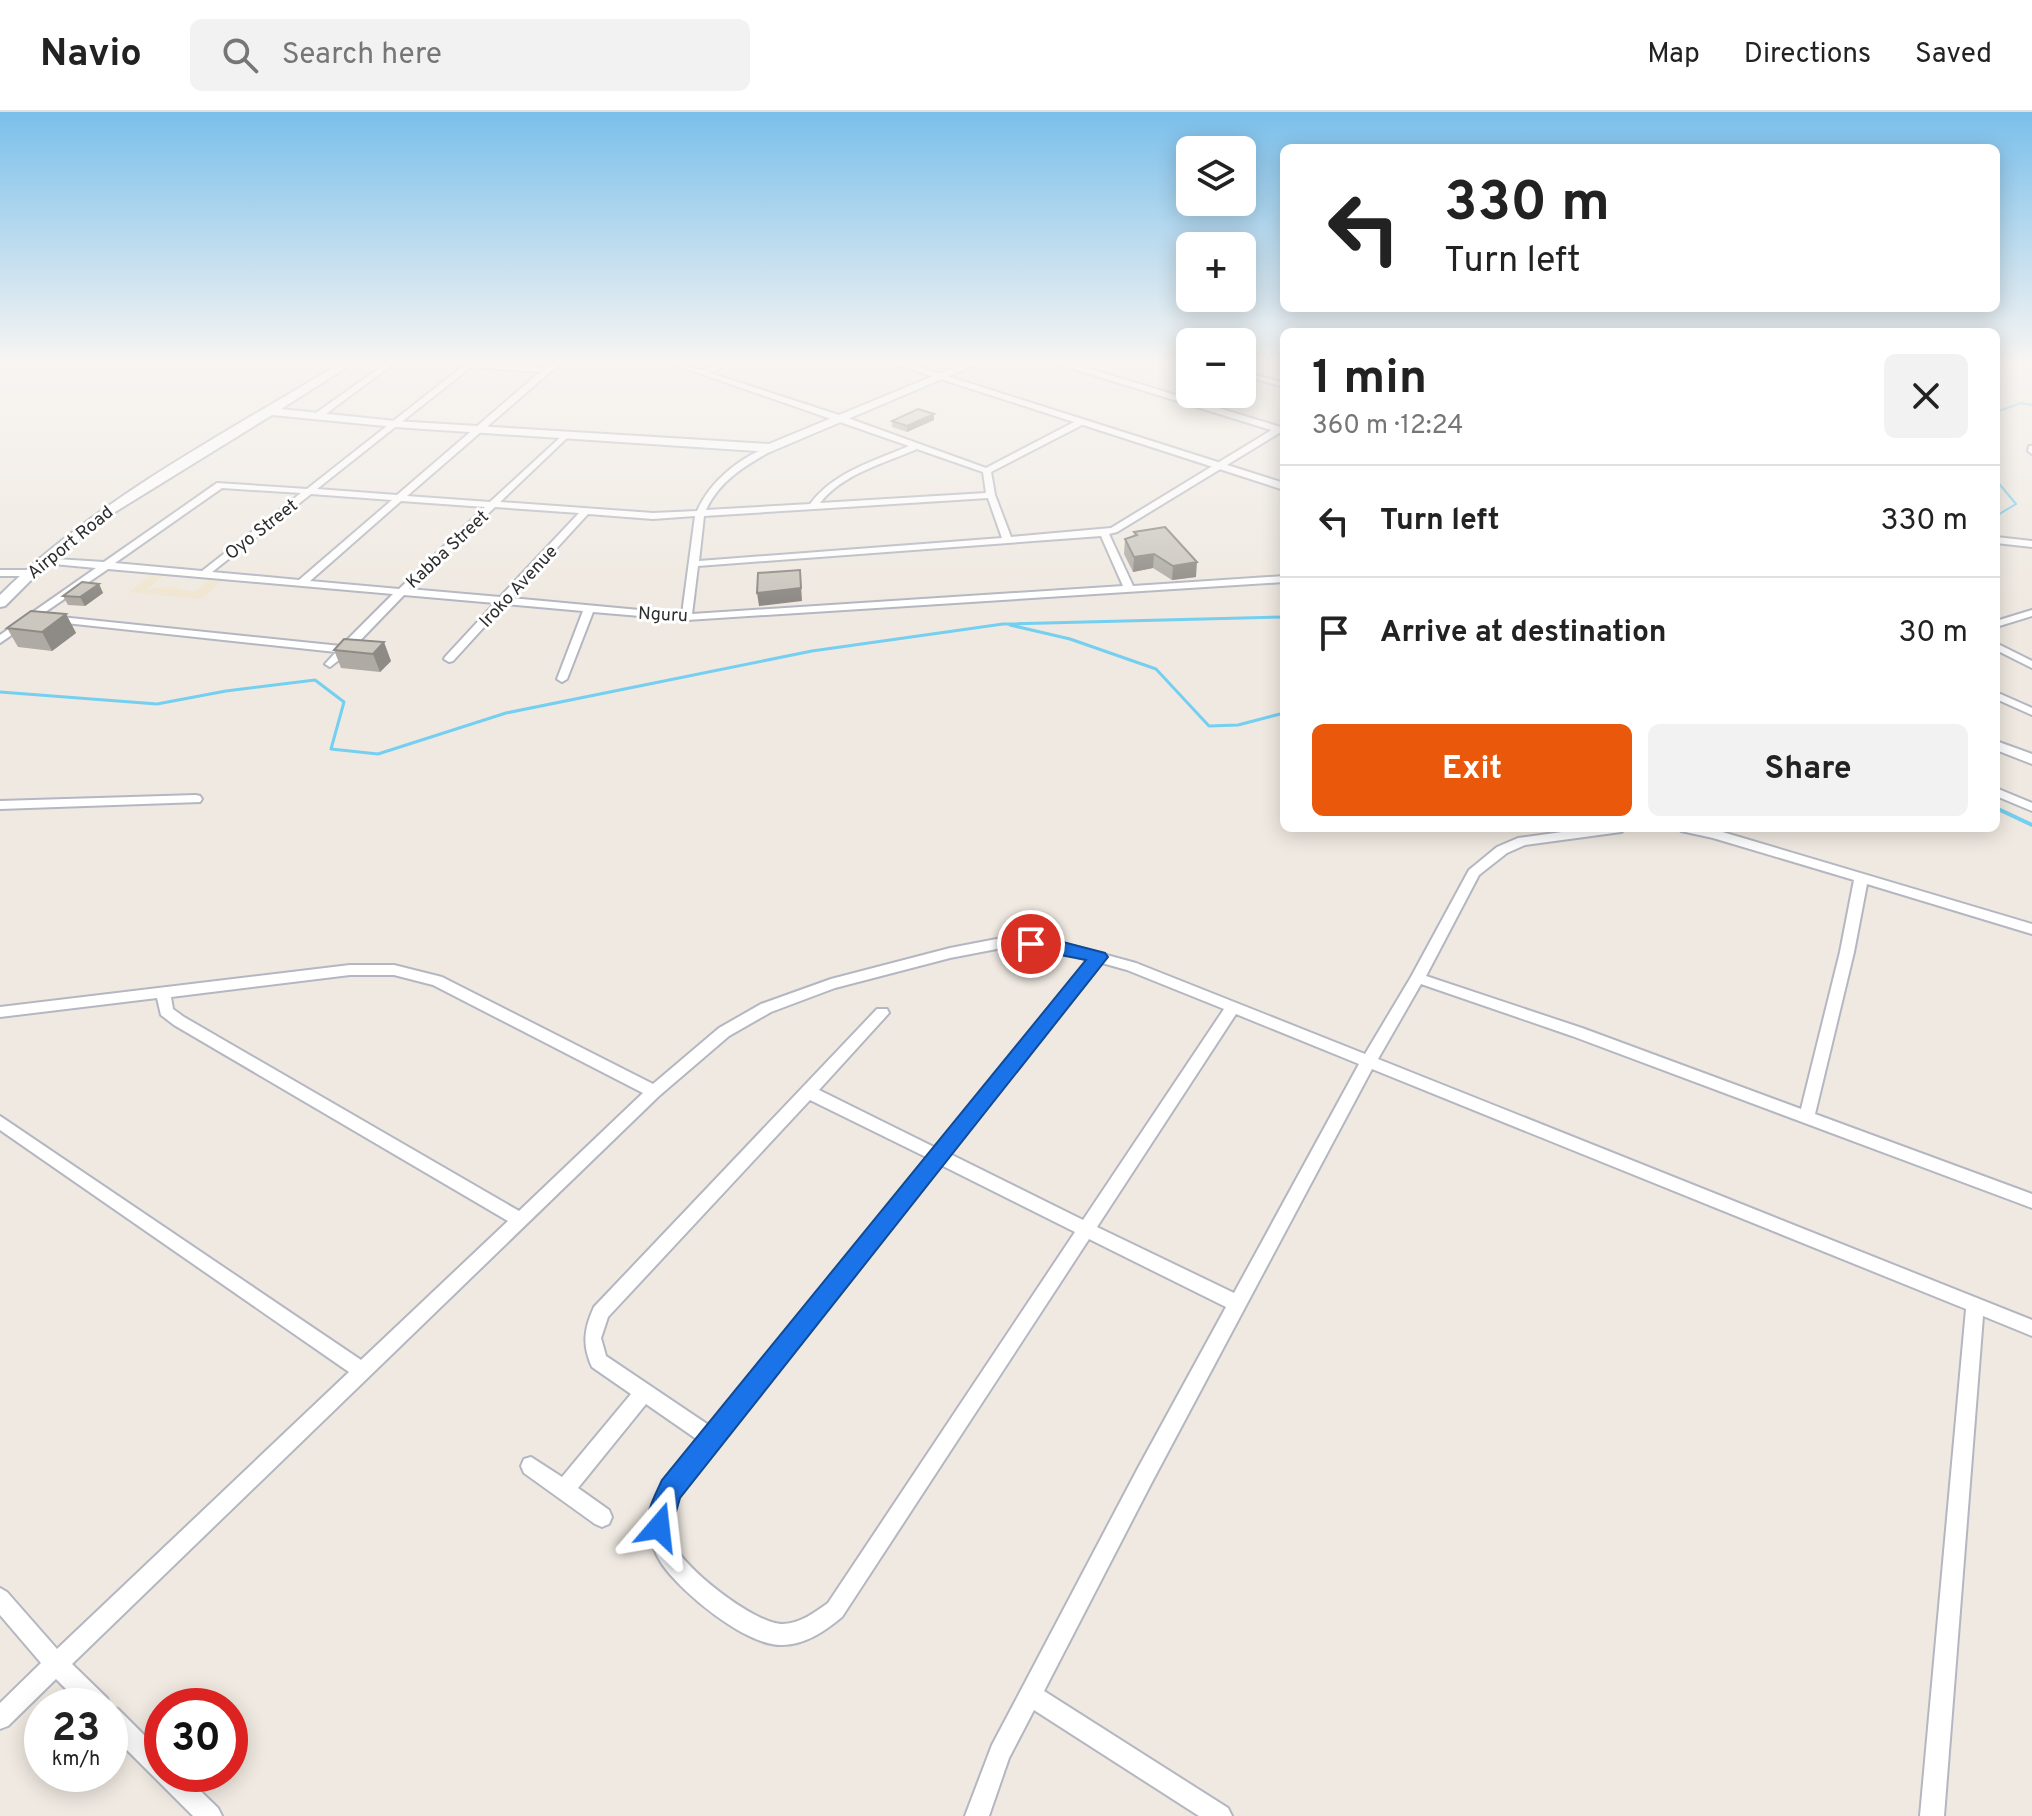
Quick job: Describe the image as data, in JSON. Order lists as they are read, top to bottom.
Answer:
{
  "streets": {
    "main road": ["Airport Road"],
    "street": [
      "Oyo Street",
      "Kabba Street",
      "Iroko Avenue",
      "Nguru"
    ]
  },
  "crossings": [
    ["Oyo Street", "Nguru"],
    ["Airport Road", "Nguru"],
    ["Kabba Street", "Nguru"],
    ["Iroko Avenue", "Nguru"]
  ],
  "page": {
    "header": "Navio",
    "search": "Search here",
    "nav": ["Map", "Directions", "Saved"],
    "map_buttons": ["+", "−"],
    "turn": ["330 m", "Turn left"],
    "heading": ["1 min", "360 m · 12:24"],
    "list": [
      {
        "name": "Turn left",
        "value": "330 m"
      },
      {
        "name": "Arrive at destination",
        "value": "30 m"
      }
    ],
    "buttons": ["Exit", "Share"],
    "speed": "23 km/h",
    "limit": "30"
  }
}
